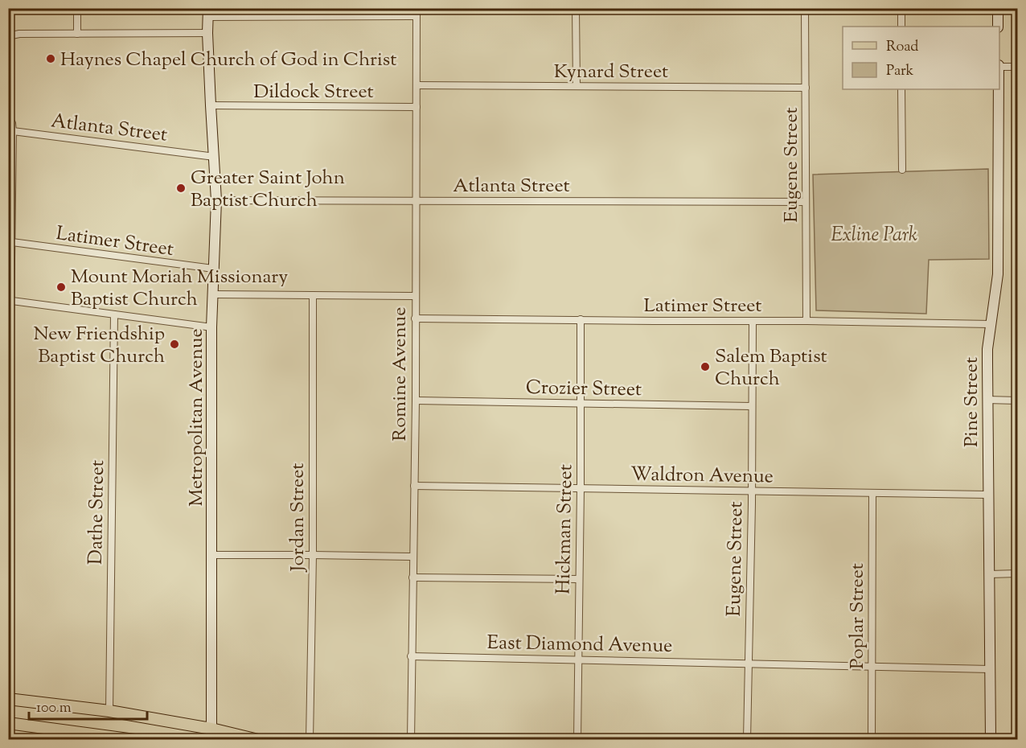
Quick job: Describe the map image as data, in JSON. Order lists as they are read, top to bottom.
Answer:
{
  "streets": {
    "street": [
      "Kynard Street",
      "Dildock Street",
      "Atlanta Street",
      "Eugene Street",
      "Latimer Street",
      "Romine Avenue",
      "Crozier Street",
      "Pine Street",
      "Metropolitan Avenue",
      "Waldron Avenue",
      "Dathe Street",
      "Jordan Street",
      "Hickman Street",
      "Poplar Street",
      "East Diamond Avenue"
    ]
  },
  "crossings": [
    ["Kynard Street", "Eugene Street"],
    ["Kynard Street", "Romine Avenue"],
    ["Dildock Street", "Romine Avenue"],
    ["Dildock Street", "Metropolitan Avenue"],
    ["Atlanta Street", "Eugene Street"],
    ["Atlanta Street", "Romine Avenue"],
    ["Atlanta Street", "Metropolitan Avenue"],
    ["Eugene Street", "Latimer Street"],
    ["Eugene Street", "Crozier Street"],
    ["Eugene Street", "Waldron Avenue"],
    ["Eugene Street", "East Diamond Avenue"],
    ["Latimer Street", "Romine Avenue"],
    ["Latimer Street", "Pine Street"],
    ["Latimer Street", "Metropolitan Avenue"],
    ["Latimer Street", "Hickman Street"],
    ["Romine Avenue", "Crozier Street"],
    ["Romine Avenue", "Waldron Avenue"],
    ["Romine Avenue", "East Diamond Avenue"],
    ["Crozier Street", "Hickman Street"],
    ["Pine Street", "Waldron Avenue"],
    ["Pine Street", "East Diamond Avenue"],
    ["Waldron Avenue", "Hickman Street"],
    ["Waldron Avenue", "Poplar Street"],
    ["Hickman Street", "East Diamond Avenue"],
    ["Poplar Street", "East Diamond Avenue"]
  ],
  "parks": ["Exline Park"],
  "places": [
    "Haynes Chapel Church of God in Christ",
    "Greater Saint John Baptist Church",
    "Mount Moriah Missionary Baptist Church",
    "New Friendship Baptist Church",
    "Salem Baptist Church"
  ],
  "legend": ["Road", "Park"],
  "scale_bar": "100 m"
}
